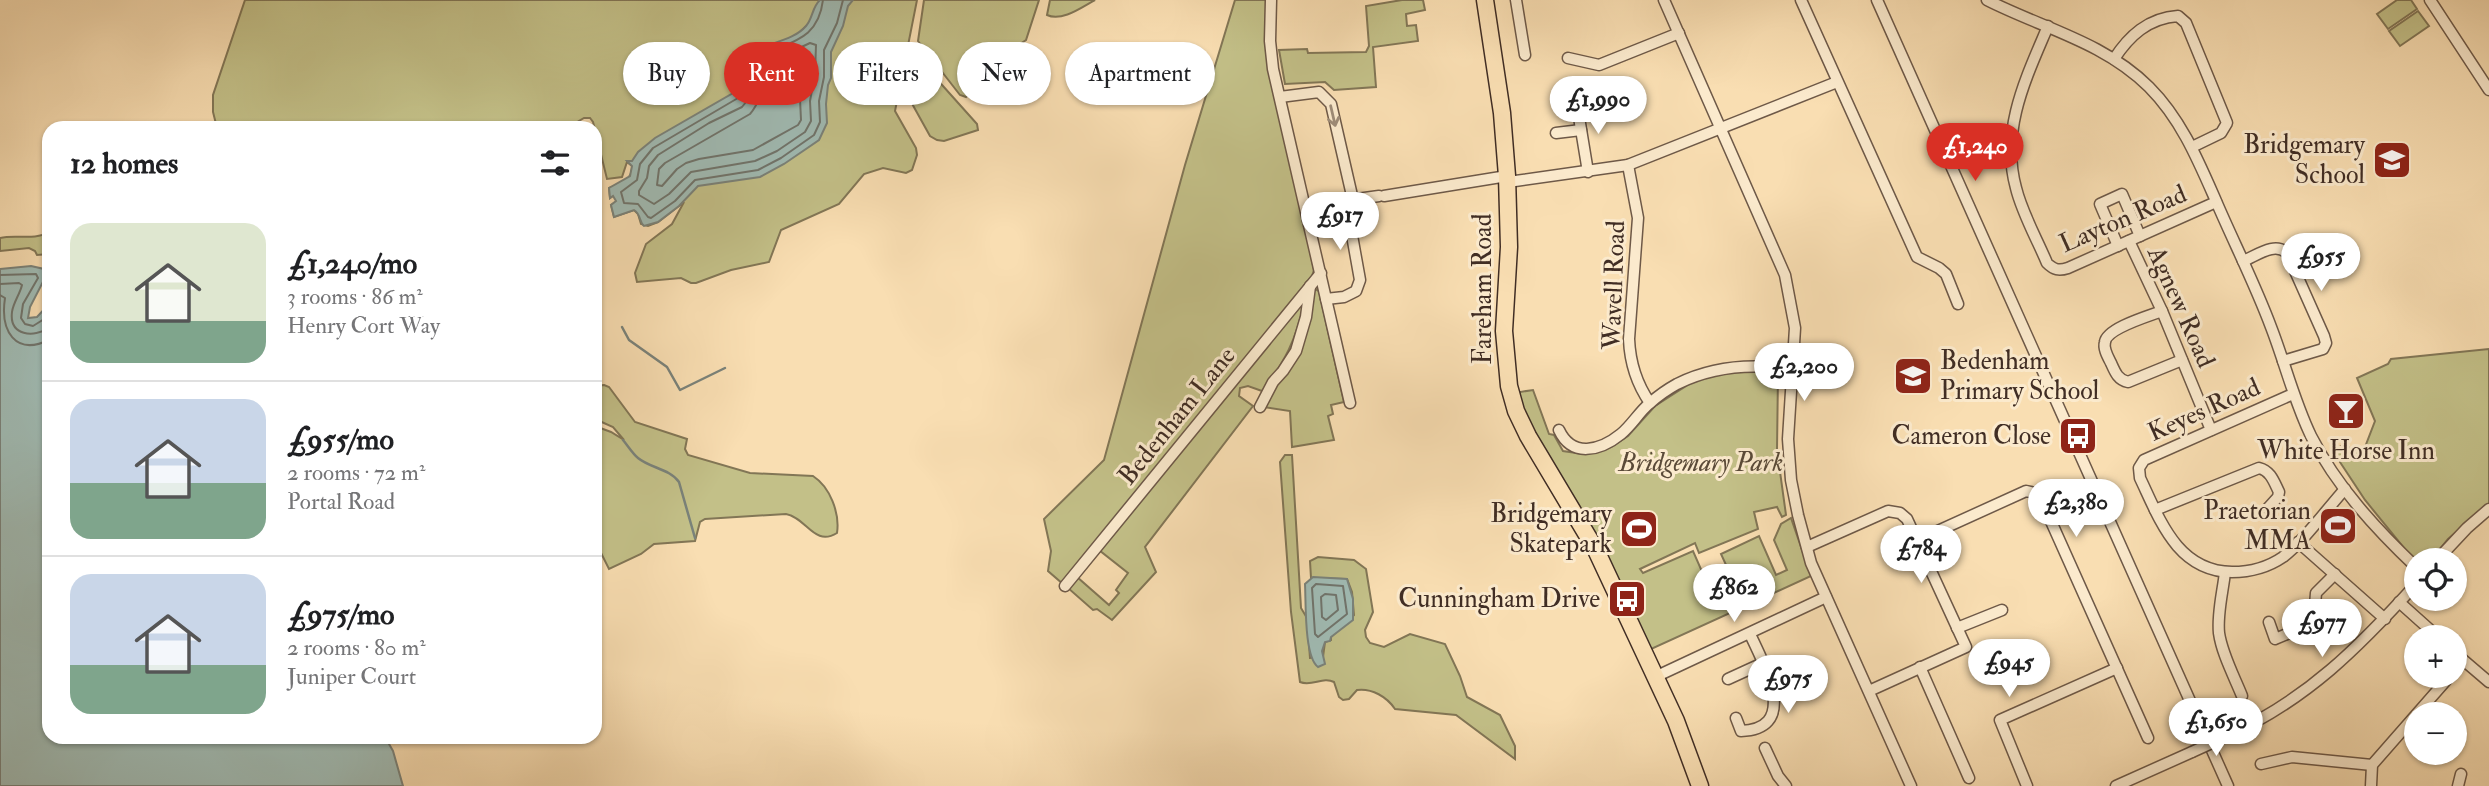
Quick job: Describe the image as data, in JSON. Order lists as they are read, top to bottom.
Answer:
{
  "streets": {
    "main road": ["Fareham Road"],
    "street": [
      "Layton Road",
      "Wavell Road",
      "Agnew Road",
      "Keyes Road",
      "Bedenham Lane"
    ]
  },
  "crossings": [
    ["Layton Road", "Agnew Road"],
    ["Agnew Road", "Keyes Road"]
  ],
  "parks": ["Bridgemary Park"],
  "places": {
    "school or university": ["Bridgemary School", "Bedenham Primary School"],
    "bar": ["White Horse Inn"],
    "bus stop": ["Cameron Close", "Cunningham Drive"],
    "sports": ["Praetorian MMA", "Bridgemary Skatepark"]
  },
  "page": {
    "chip": [
      "Buy",
      "Rent",
      "Filters",
      "New",
      "Apartment"
    ],
    "price": [
      "£1,990",
      "£1,240",
      "£917",
      "£955",
      "£2,200",
      "£2,380",
      "£784",
      "£862",
      "£977",
      "£945",
      "£975",
      "£1,650"
    ],
    "heading": "12 homes",
    "list": [
      {
        "name": "£1,240/mo",
        "note": "3 rooms · 86 m² · Henry Cort Way"
      },
      {
        "name": "£955/mo",
        "note": "2 rooms · 72 m² · Portal Road"
      },
      {
        "name": "£975/mo",
        "note": "2 rooms · 80 m² · Juniper Court"
      }
    ],
    "map_buttons": ["+", "−"]
  }
}
